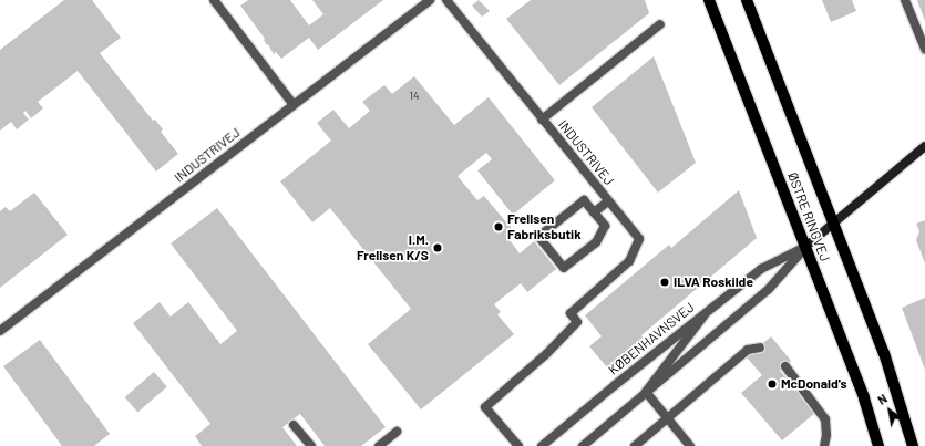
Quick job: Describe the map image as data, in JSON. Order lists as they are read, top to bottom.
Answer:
{
  "streets": {
    "main road": ["ØSTRE RINGVEJ", "KØBENHAVNSVEJ"],
    "street": ["INDUSTRIVEJ"]
  },
  "crossings": [
    ["ØSTRE RINGVEJ", "KØBENHAVNSVEJ"]
  ],
  "places": [
    "Frellsen Fabriksbutik",
    "I.M. Frellsen K/S",
    "ILVA Roskilde",
    "McDonald's"
  ],
  "house_numbers": ["14"],
  "north": "top left"
}
